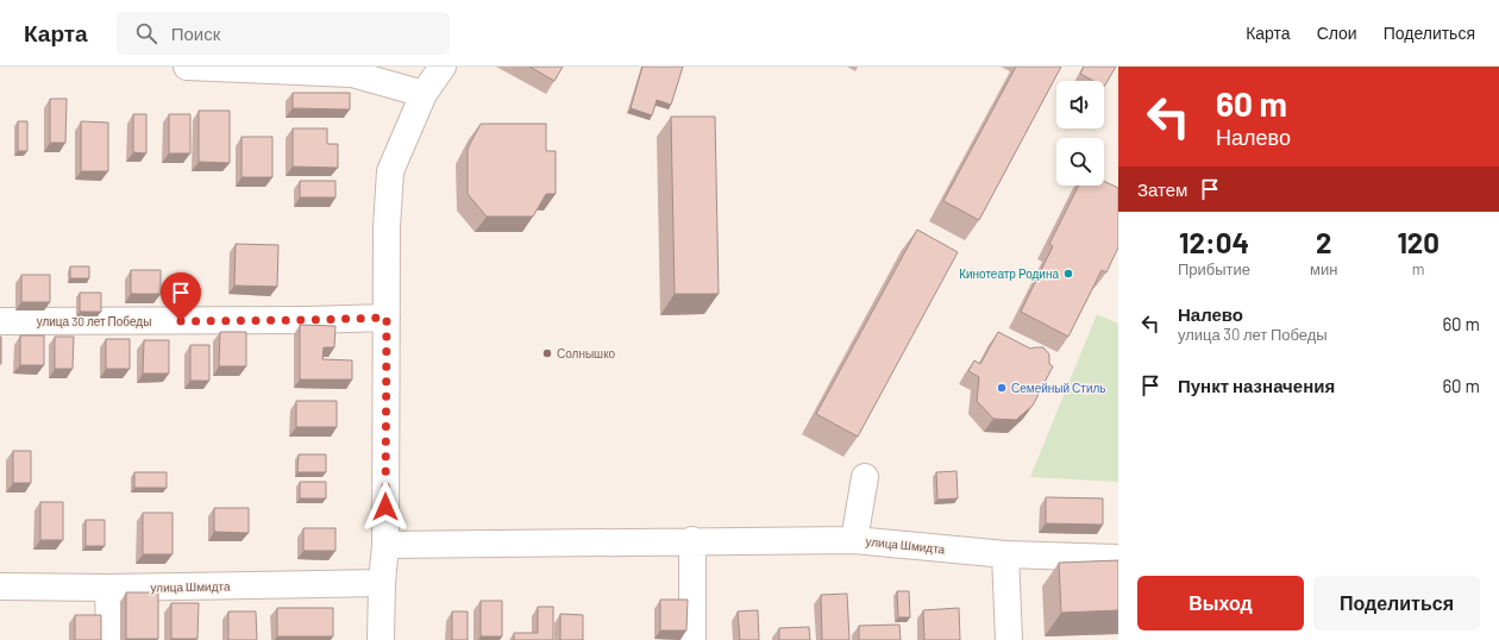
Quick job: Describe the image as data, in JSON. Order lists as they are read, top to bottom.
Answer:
{
  "streets": {
    "street": ["улица 30 лет Победы", "улица Шмидта"]
  },
  "places": ["Кинотеатр Родина", "Солнышко", "Семейный Стиль"],
  "page": {
    "header": "Карта",
    "search": "Поиск",
    "nav": ["Карта", "Слои", "Поделиться"],
    "turn": ["60 m", "Налево"],
    "then": "Затем",
    "eta": [
      "12:04",
      "Прибытие",
      "2",
      "мин",
      "120",
      "m"
    ],
    "list": [
      {
        "name": "Налево",
        "note": "улица 30 лет Победы",
        "value": "60 m"
      },
      {
        "name": "Пункт назначения",
        "value": "60 m"
      }
    ],
    "buttons": ["Выход", "Поделиться"]
  }
}
